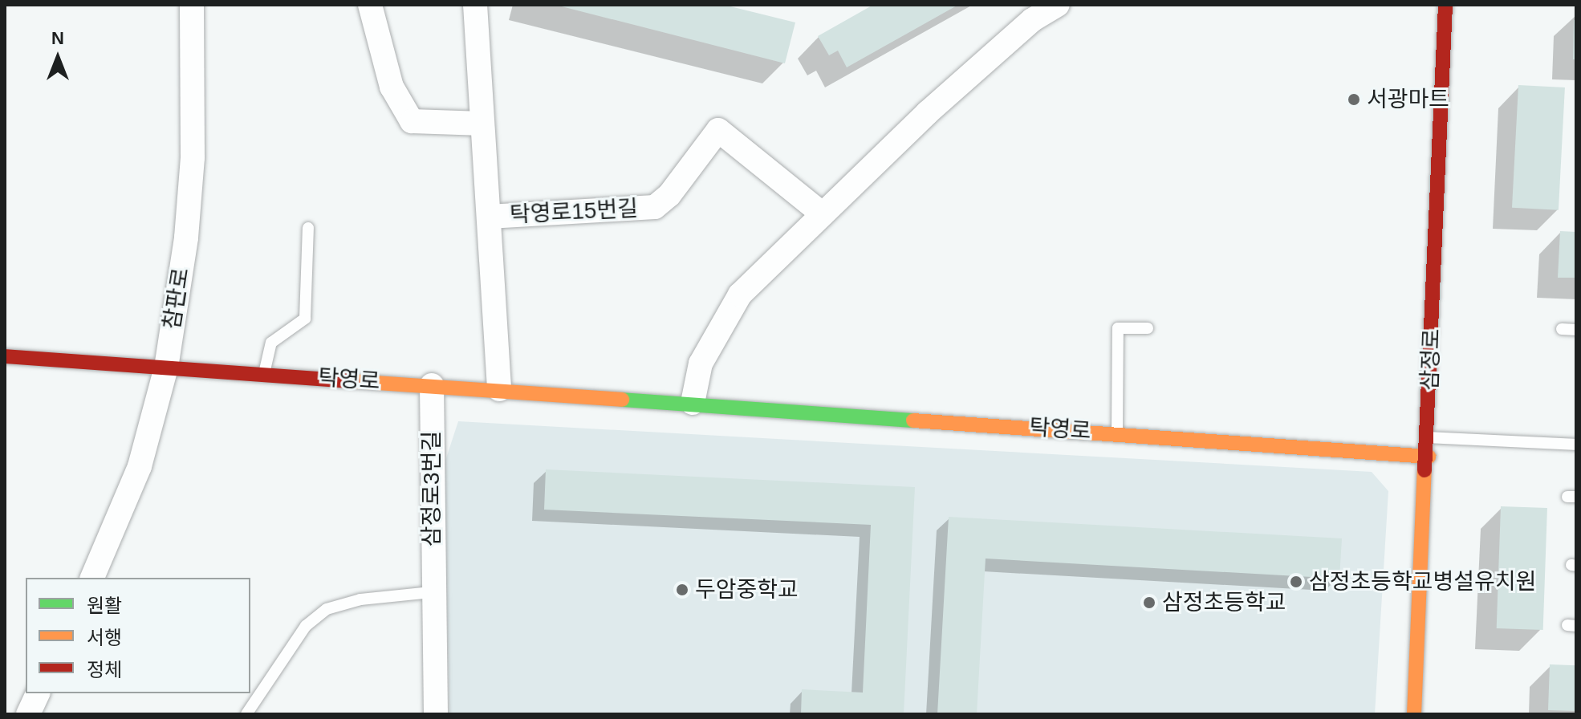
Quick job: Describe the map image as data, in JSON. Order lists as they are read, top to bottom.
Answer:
{
  "streets": {
    "street": [
      "탁영로15번길",
      "참판로",
      "삼정로",
      "탁영로",
      "삼정로3번길"
    ]
  },
  "crossings": [
    ["탁영로15번길", "탁영로"],
    ["참판로", "탁영로"],
    ["삼정로", "탁영로"],
    ["탁영로", "삼정로3번길"]
  ],
  "places": [
    "서광마트",
    "삼정초등학교병설유치원",
    "두암중학교",
    "삼정초등학교"
  ],
  "legend": ["원활", "서행", "정체"],
  "north": "top"
}
